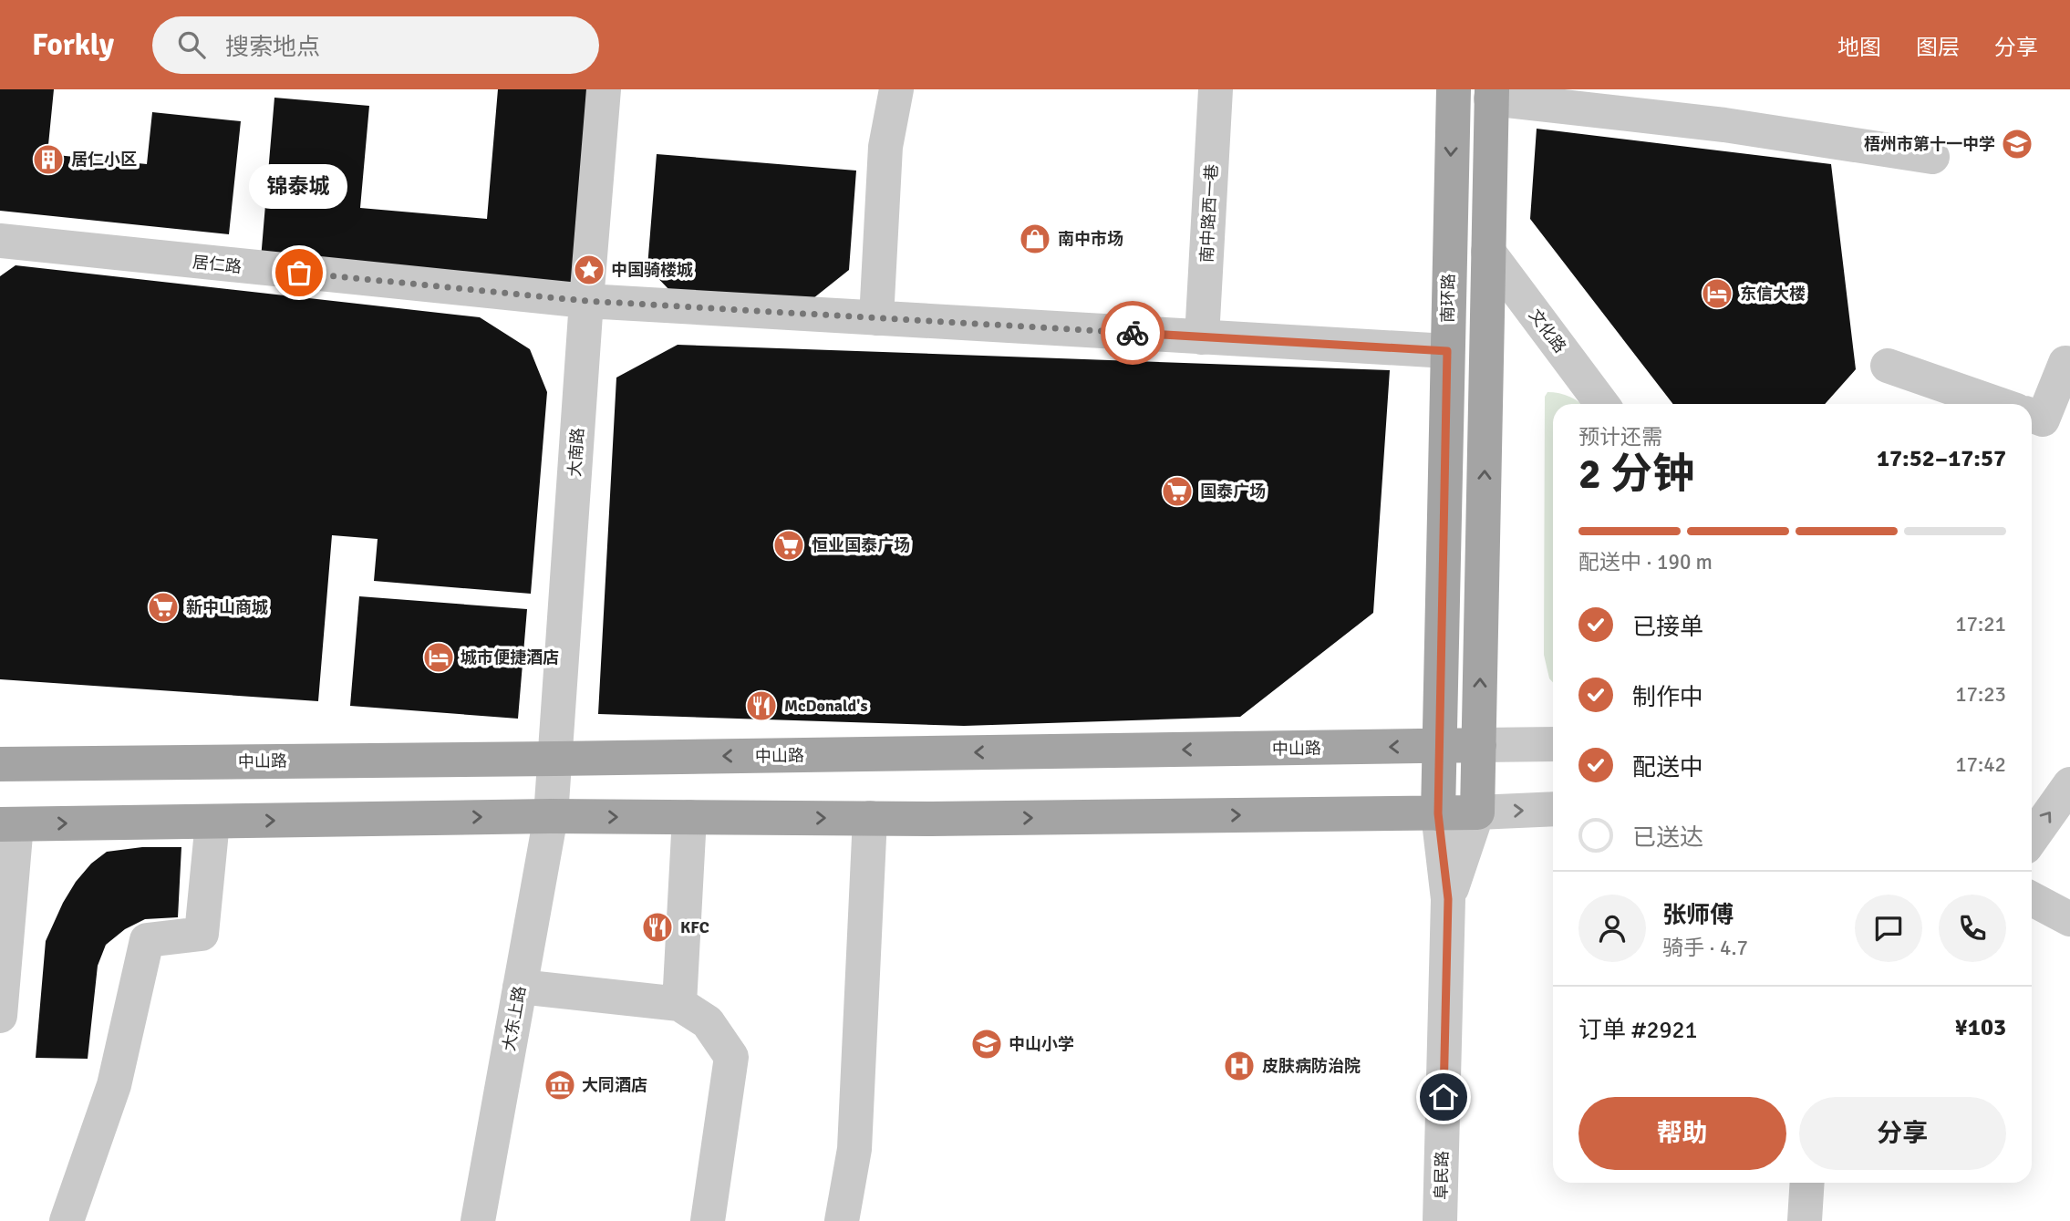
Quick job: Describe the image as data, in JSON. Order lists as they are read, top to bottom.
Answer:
{
  "streets": {
    "main road": ["南环路", "中山路"],
    "street": [
      "南中路西一巷",
      "居仁路",
      "文化路",
      "大南路",
      "大东上路",
      "阜民路"
    ]
  },
  "crossings": [
    ["南中路西一巷", "居仁路"],
    ["居仁路", "南环路"],
    ["居仁路", "大南路"],
    ["南环路", "中山路"],
    ["大南路", "中山路"],
    ["大南路", "大东上路"]
  ],
  "one_way": ["中山路"],
  "places": {
    "school or university": ["梧州市第十一中学", "中山小学"],
    "building": ["居仁小区"],
    "shop": ["南中市场"],
    "place": ["中国骑楼城"],
    "other": ["锦泰城"],
    "hotel": ["东信大楼", "城市便捷酒店"],
    "supermarket": ["国泰广场", "恒业国泰广场", "新中山商城"],
    "restaurant": ["McDonald's", "KFC"],
    "hospital": ["皮肤病防治院"],
    "museum": ["大同酒店"]
  },
  "page": {
    "header": "Forkly",
    "search": "搜索地点",
    "nav": ["地图", "图层", "分享"],
    "bubble": "锦泰城",
    "heading": ["2 分钟", "预计还需", "17:52–17:57"],
    "panel": [
      "张师傅",
      "骑手 · 4.7",
      "订单 #2921",
      "¥103"
    ],
    "bar": "配送中 · 190 m",
    "list": [
      ["已接单", "17:21"],
      ["制作中", "17:23"],
      ["配送中", "17:42"],
      "已送达"
    ],
    "buttons": ["帮助", "分享"]
  }
}
